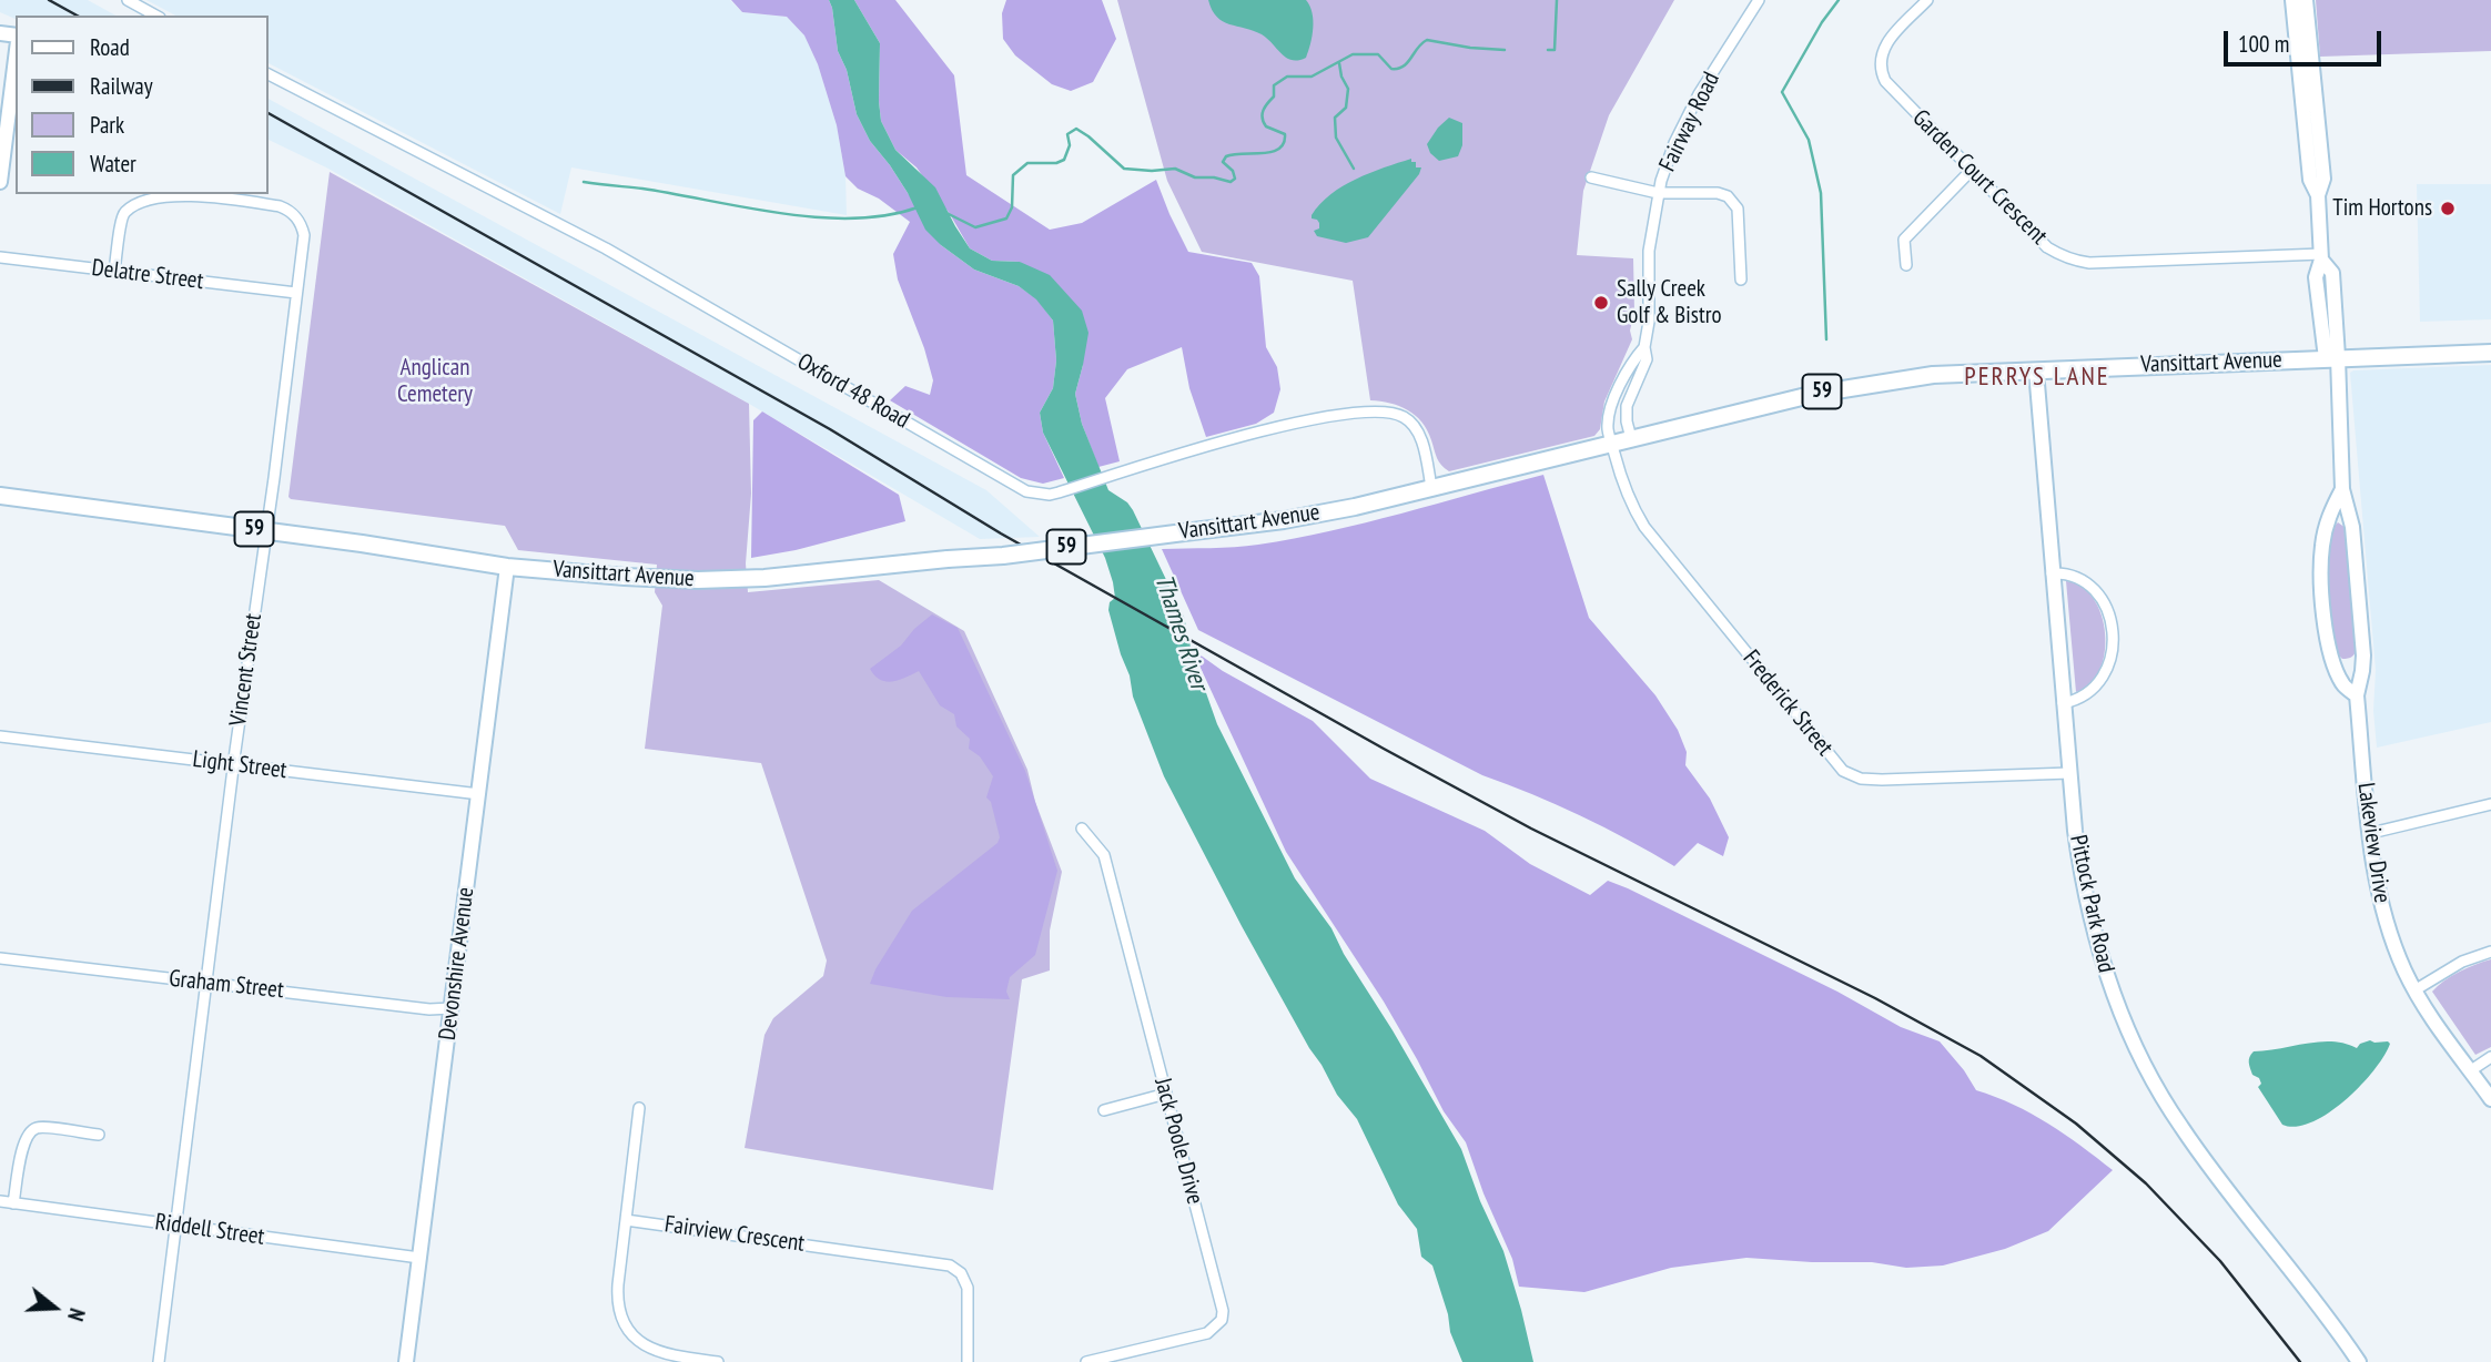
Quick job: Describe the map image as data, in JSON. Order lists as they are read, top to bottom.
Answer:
{
  "streets": {
    "main road": [
      "Vansittart Avenue",
      "59",
      "Lakeview Drive",
      "Pittock Park Road",
      "Devonshire Avenue"
    ],
    "street": [
      "Fairway Road",
      "Garden Court Crescent",
      "Delatre Street",
      "Oxford 48 Road",
      "Vincent Street",
      "Frederick Street",
      "Light Street",
      "Graham Street",
      "Jack Poole Drive",
      "Riddell Street",
      "Fairview Crescent"
    ]
  },
  "crossings": [
    ["Fairway Road", "Vansittart Avenue"],
    ["Fairway Road", "Frederick Street"],
    ["Garden Court Crescent", "Lakeview Drive"],
    ["Delatre Street", "Vincent Street"],
    ["Vansittart Avenue", "Oxford 48 Road"],
    ["Vansittart Avenue", "Vincent Street"],
    ["Vansittart Avenue", "Frederick Street"],
    ["Vansittart Avenue", "Lakeview Drive"],
    ["Vansittart Avenue", "Pittock Park Road"],
    ["Vansittart Avenue", "Devonshire Avenue"],
    ["Vincent Street", "Light Street"],
    ["Vincent Street", "Graham Street"],
    ["Vincent Street", "Riddell Street"],
    ["Frederick Street", "Pittock Park Road"],
    ["Light Street", "Devonshire Avenue"],
    ["Devonshire Avenue", "Graham Street"],
    ["Devonshire Avenue", "Riddell Street"]
  ],
  "districts": ["PERRYS LANE"],
  "water": ["Thames River"],
  "parks": ["Anglican Cemetery"],
  "places": ["Tim Hortons", "Sally Creek Golf & Bistro"],
  "legend": [
    "Road",
    "Railway",
    "Park",
    "Water"
  ],
  "scale_bar": "100 m",
  "north": "right"
}
